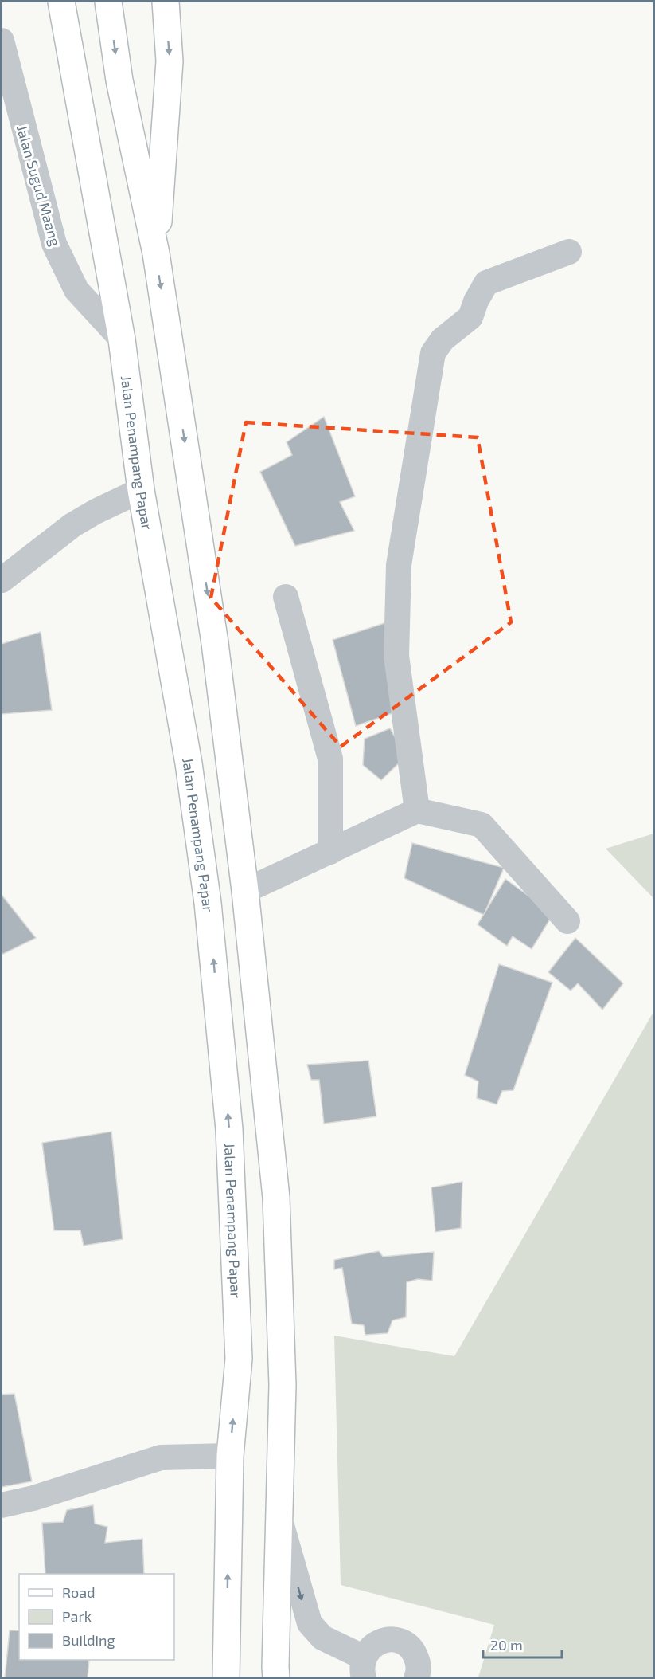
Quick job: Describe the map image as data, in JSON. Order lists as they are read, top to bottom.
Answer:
{
  "streets": {
    "main road": ["Jalan Penampang Papar"],
    "street": ["Jalan Sugud Maang"]
  },
  "crossings": [
    ["Jalan Sugud Maang", "Jalan Penampang Papar"]
  ],
  "legend": ["Road", "Park", "Building"],
  "scale_bar": "20 m"
}
